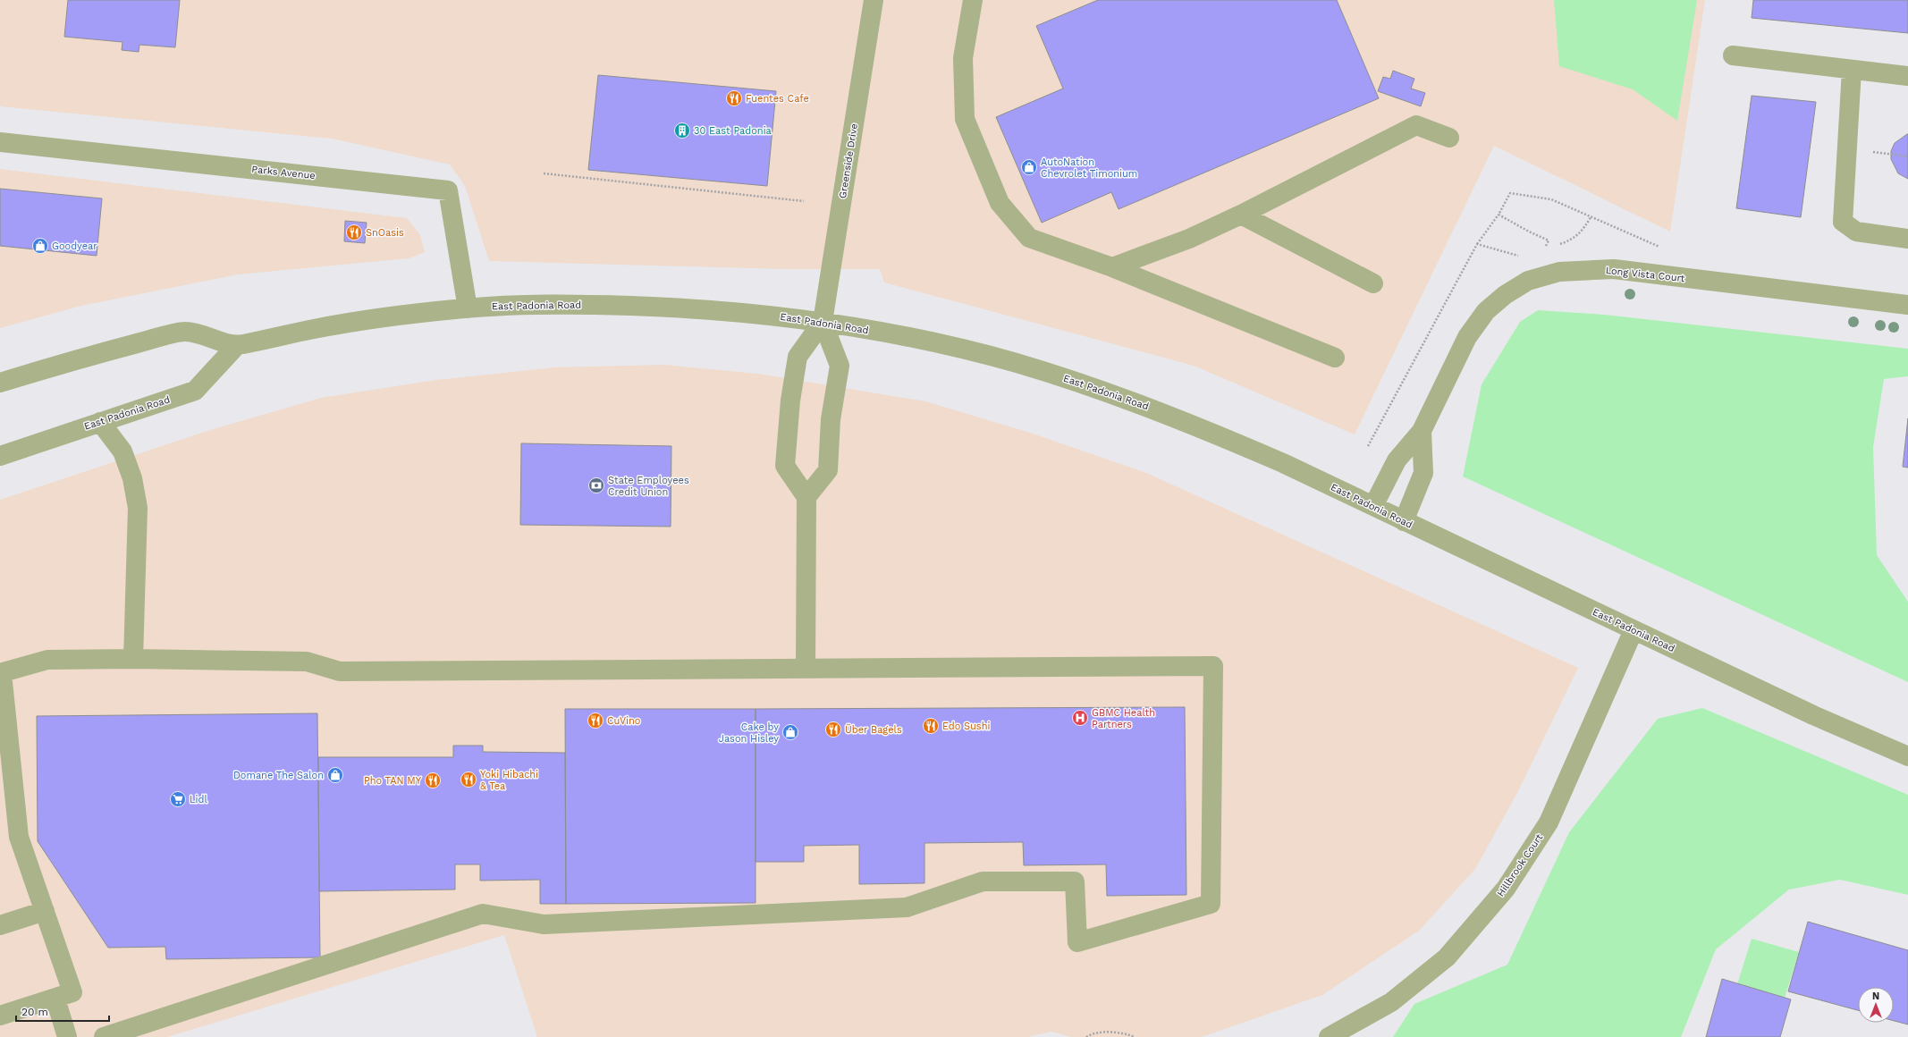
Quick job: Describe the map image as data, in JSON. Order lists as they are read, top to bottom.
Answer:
{
  "streets": {
    "street": [
      "Greenside Drive",
      "Parks Avenue",
      "Long Vista Court",
      "East Padonia Road",
      "Hillbrook Court"
    ]
  },
  "crossings": [
    ["Greenside Drive", "East Padonia Road"],
    ["Parks Avenue", "East Padonia Road"],
    ["East Padonia Road", "Hillbrook Court"]
  ],
  "places": {
    "restaurant": [
      "Fuentes Cafe",
      "SnOasis",
      "CuVino",
      "Edo Sushi",
      "Über Bagels",
      "Yoki Hibachi & Tea",
      "Pho TAN MY"
    ],
    "building": ["30 East Padonia"],
    "shop": [
      "AutoNation Chevrolet Timonium",
      "Goodyear",
      "Cake by Jason Hisley",
      "Domane The Salon"
    ],
    "bank": ["State Employees Credit Union"],
    "hospital": ["GBMC Health Partners"],
    "supermarket": ["Lidl"]
  },
  "scale_bar": "20 m",
  "north": "top"
}
